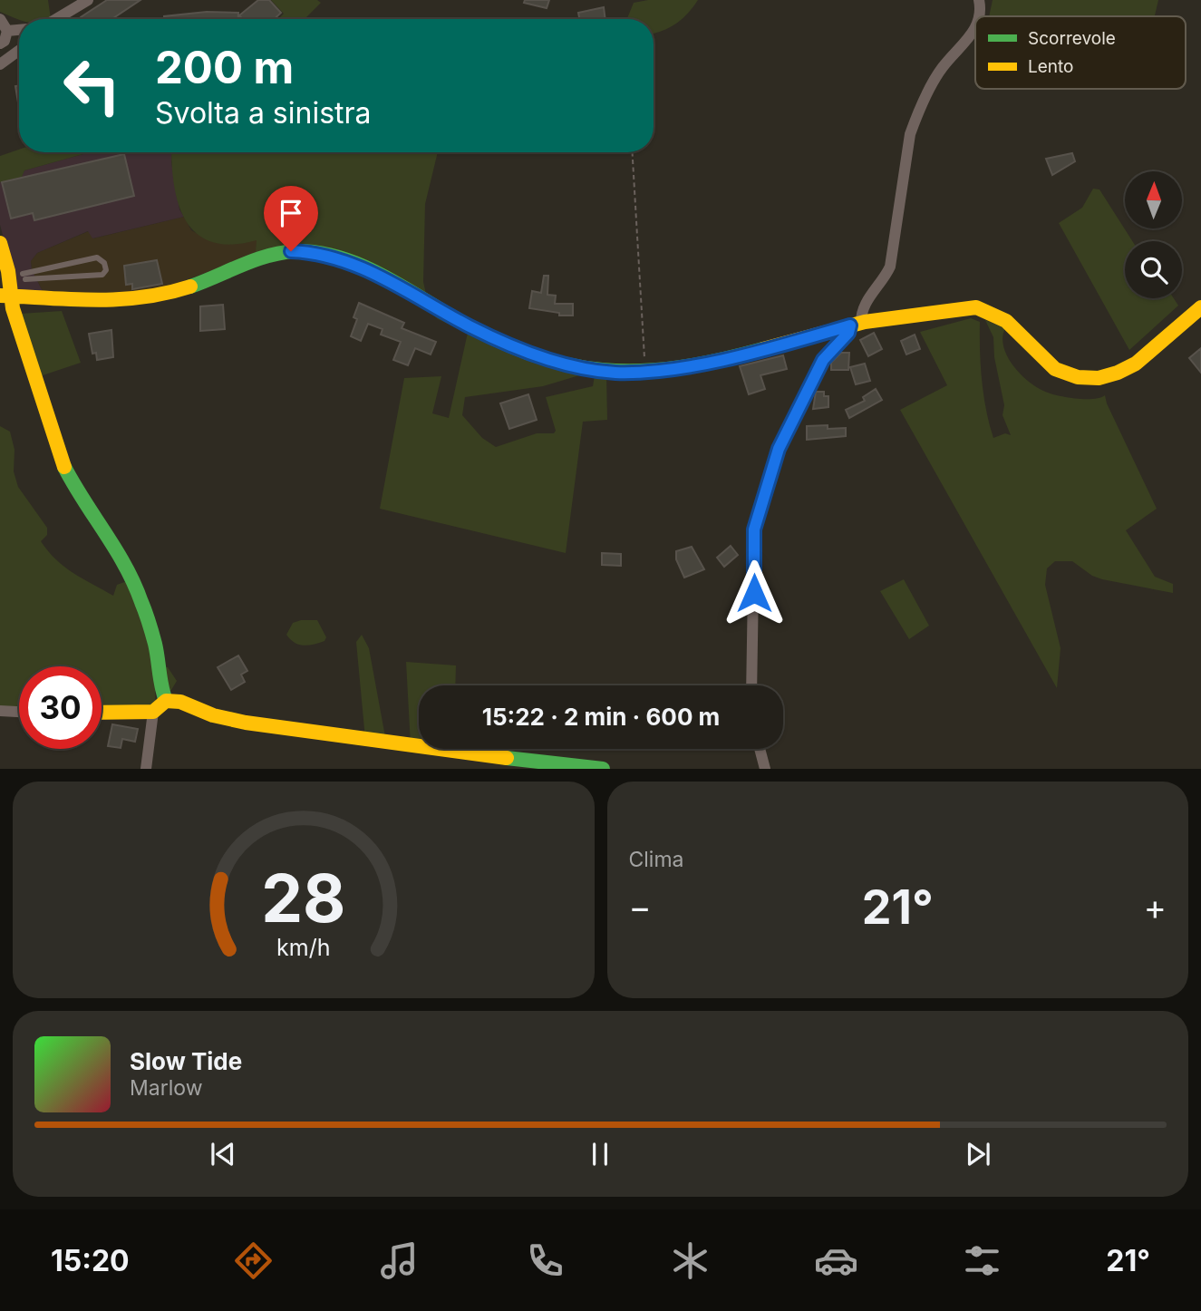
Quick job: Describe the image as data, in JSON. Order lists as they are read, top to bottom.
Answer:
{
  "legend": ["Scorrevole", "Lento"],
  "north": "top",
  "page": {
    "turn": ["200 m", "Svolta a sinistra"],
    "limit": "30",
    "trip": "15:22 · 2 min · 600 m",
    "tile": "Clima",
    "heat": ["−", "21°", "+"],
    "song": ["Slow Tide", "Marlow"],
    "tabs": ["15:20", "21°"],
    "gauge": ["28", "km/h"]
  }
}
